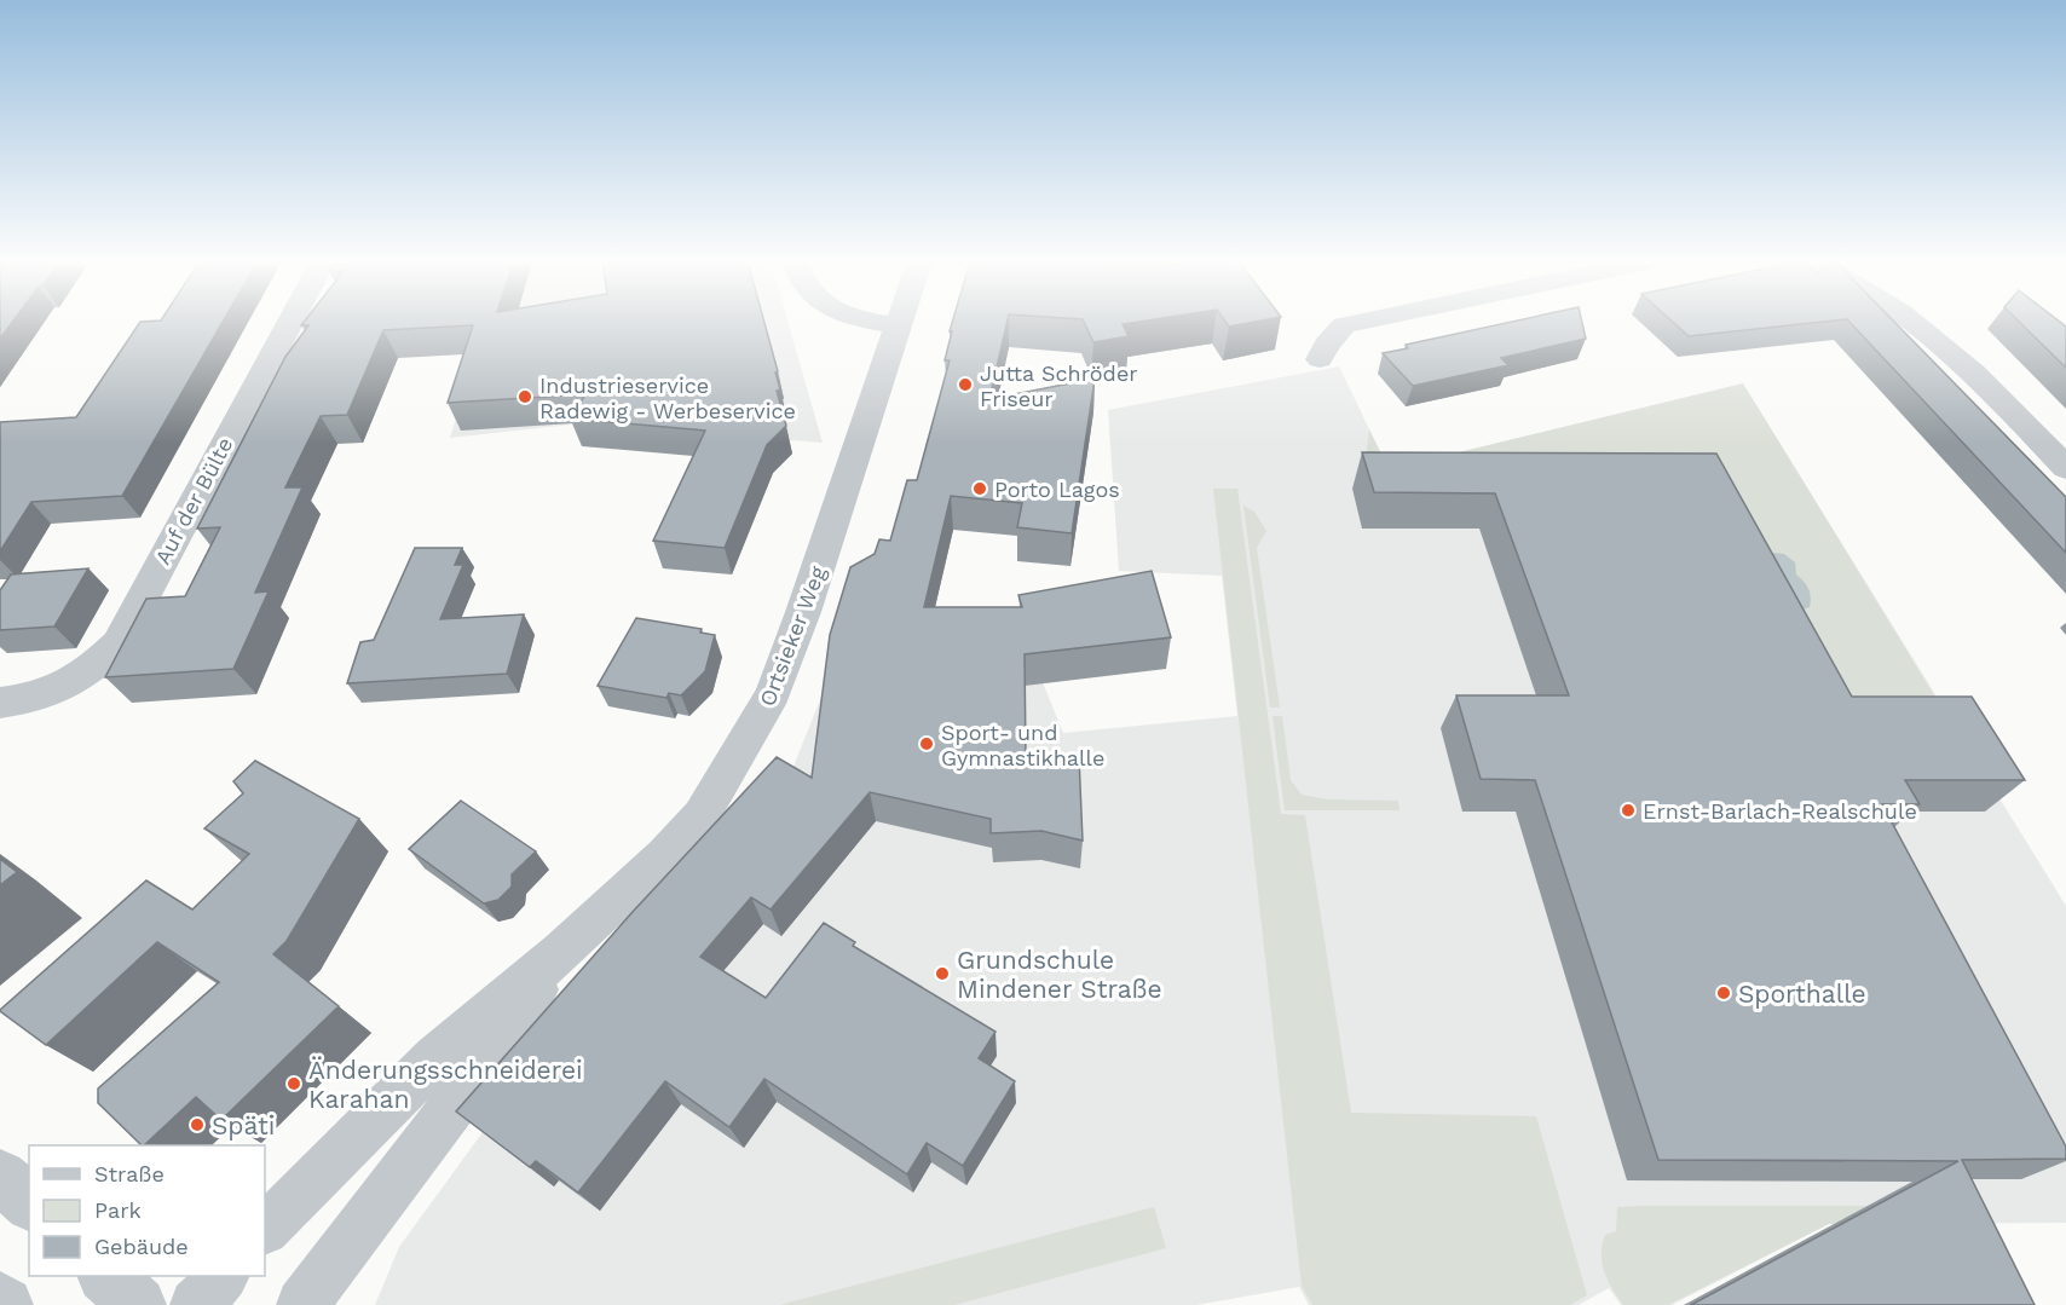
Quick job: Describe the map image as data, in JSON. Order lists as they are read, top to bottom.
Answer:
{
  "streets": {
    "street": ["Auf der Bülte", "Ortsieker Weg"]
  },
  "places": [
    "Jutta Schröder Friseur",
    "Industrieservice Radewig - Werbeservice",
    "Porto Lagos",
    "Sport- und Gymnastikhalle",
    "Ernst-Barlach-Realschule",
    "Grundschule Mindener Straße",
    "Sporthalle",
    "Änderungsschneiderei Karahan",
    "Späti"
  ],
  "legend": ["Straße", "Park", "Gebäude"]
}
